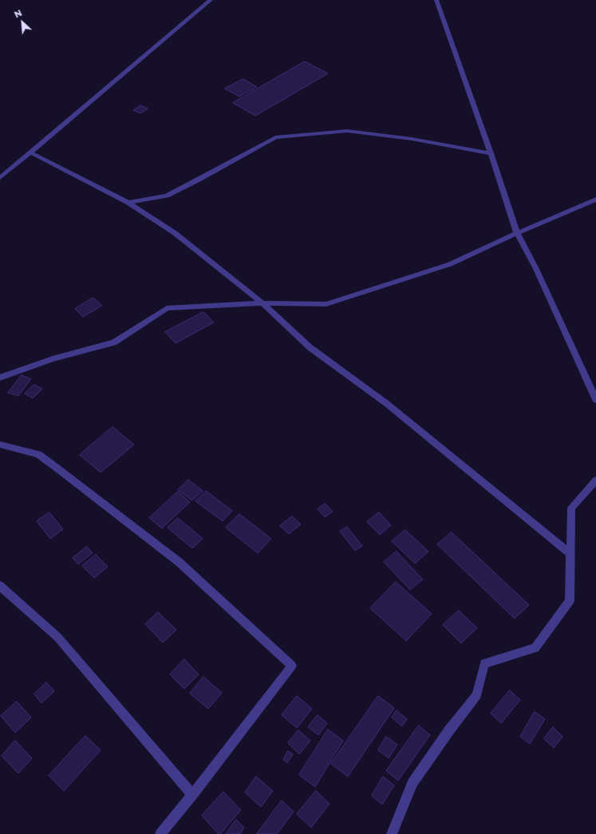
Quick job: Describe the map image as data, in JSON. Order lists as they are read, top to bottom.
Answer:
{
  "north": "top left"
}
